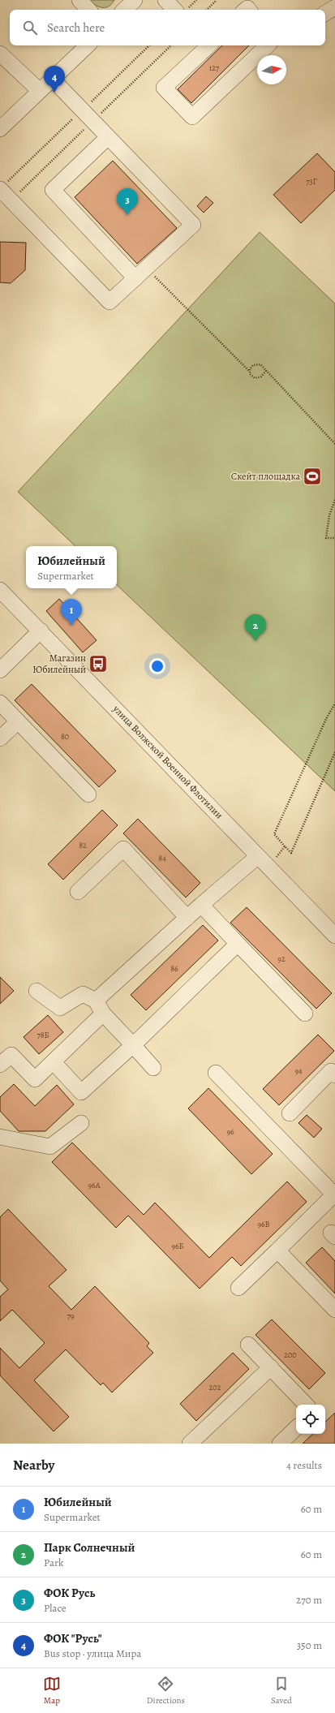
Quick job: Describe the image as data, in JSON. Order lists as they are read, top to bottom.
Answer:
{
  "streets": {
    "street": ["улица Волжской Военной Флотилии"]
  },
  "places": {
    "sports": ["Скейт площадка"],
    "bus stop": ["Магазин Юбилейный"]
  },
  "house_numbers": [
    "127",
    "73Г",
    "80",
    "82",
    "84",
    "92",
    "86",
    "78Б",
    "94",
    "96",
    "96А",
    "96В",
    "96Б",
    "79",
    "200",
    "202"
  ],
  "north": "right",
  "page": {
    "search": "Search here",
    "pins": [
      "4",
      "3",
      "1",
      "2"
    ],
    "popup": ["Юбилейный", "Supermarket"],
    "heading": ["Nearby", "4 results"],
    "list": [
      {
        "mark": "1",
        "name": "Юбилейный",
        "note": "Supermarket",
        "value": "60 m"
      },
      {
        "mark": "2",
        "name": "Парк Солнечный",
        "note": "Park",
        "value": "60 m"
      },
      {
        "mark": "3",
        "name": "ФОК Русь",
        "note": "Place",
        "value": "270 m"
      },
      {
        "mark": "4",
        "name": "ФОК \"Русь\"",
        "note": "Bus stop · улица Мира",
        "value": "350 m"
      }
    ],
    "nav": ["Map", "Directions", "Saved"]
  }
}
